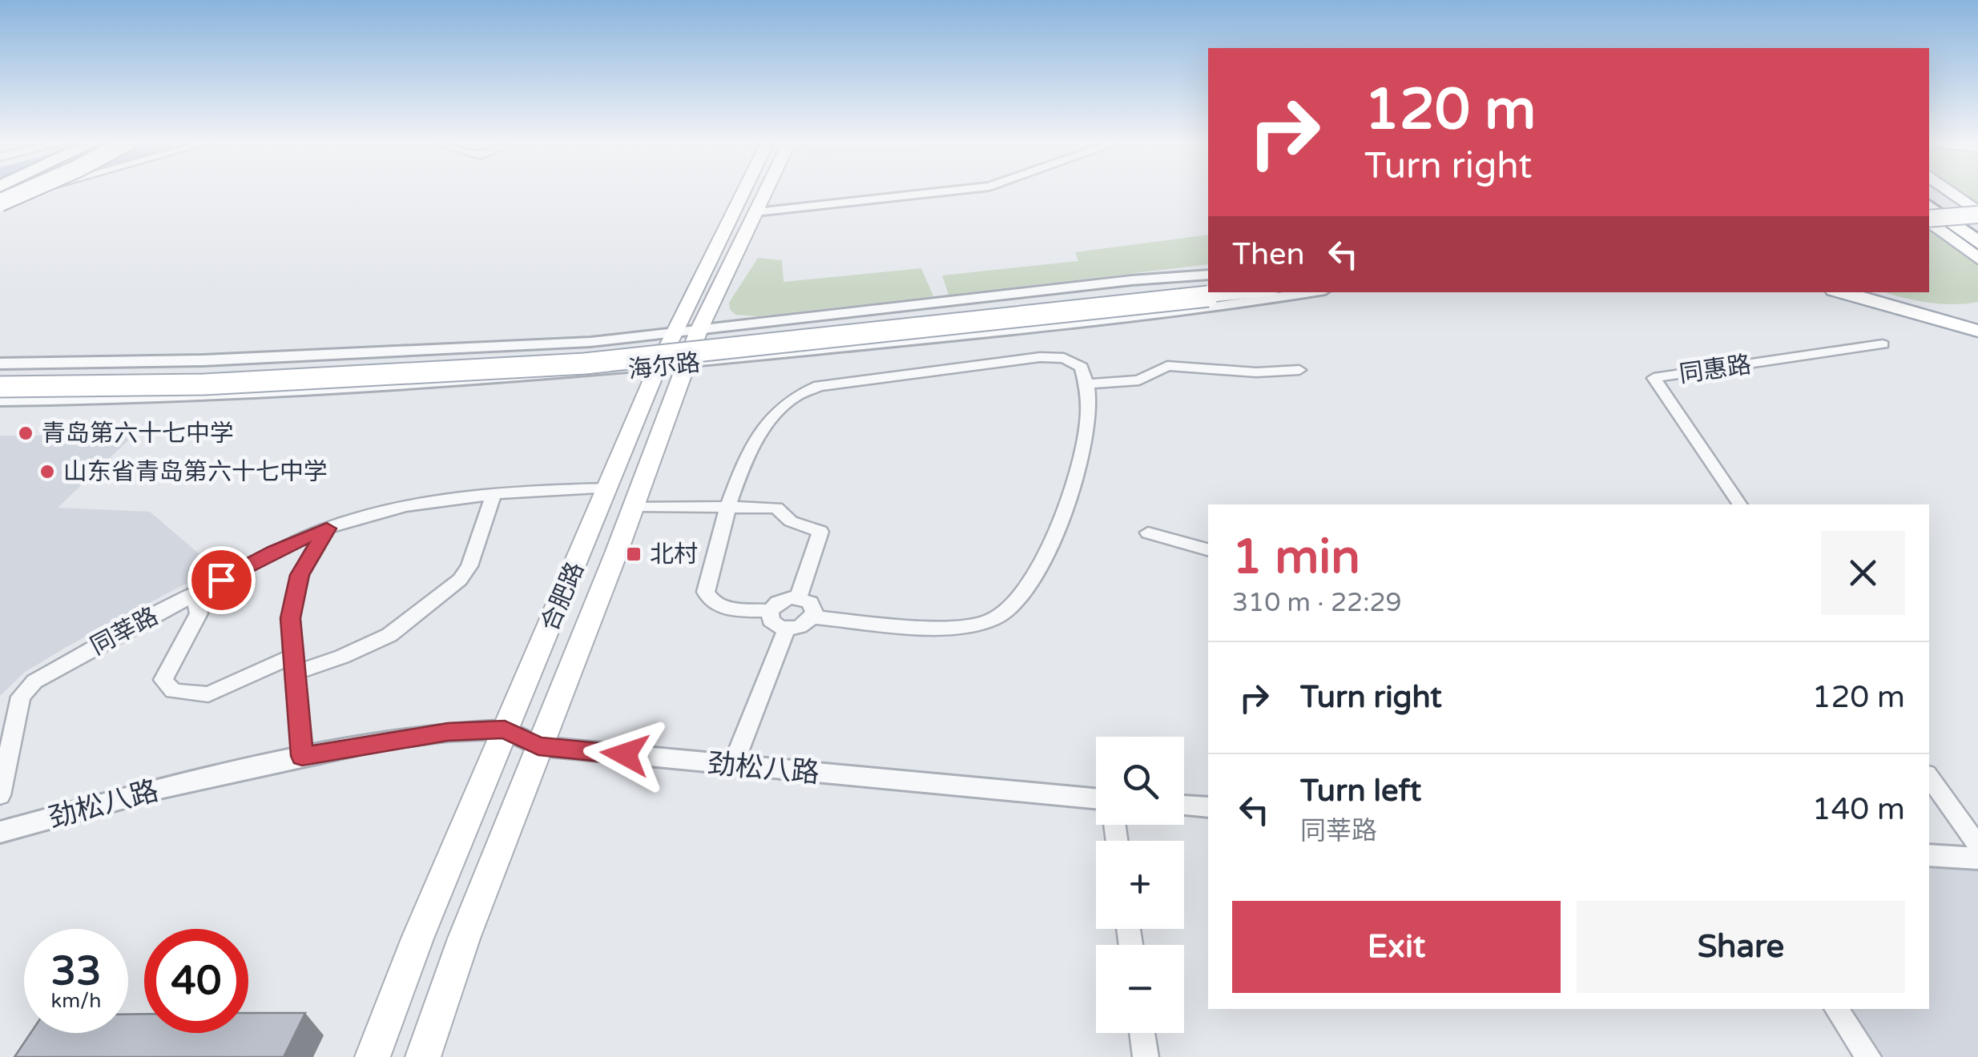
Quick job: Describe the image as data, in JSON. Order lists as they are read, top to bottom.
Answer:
{
  "streets": {
    "main road": ["海尔路", "合肥路"],
    "street": ["同惠路", "同莘路", "劲松八路"]
  },
  "crossings": [
    ["海尔路", "合肥路"],
    ["合肥路", "同莘路"],
    ["合肥路", "劲松八路"]
  ],
  "places": {
    "other": ["青岛第六十七中学", "山东省青岛第六十七中学"],
    "transit": ["北村"]
  },
  "page": {
    "turn": ["120 m", "Turn right"],
    "then": "Then",
    "heading": ["1 min", "310 m · 22:29"],
    "list": [
      {
        "name": "Turn right",
        "value": "120 m"
      },
      {
        "name": "Turn left",
        "note": "同莘路",
        "value": "140 m"
      }
    ],
    "map_buttons": ["+", "−"],
    "buttons": ["Exit", "Share"],
    "speed": "33 km/h",
    "limit": "40"
  }
}
